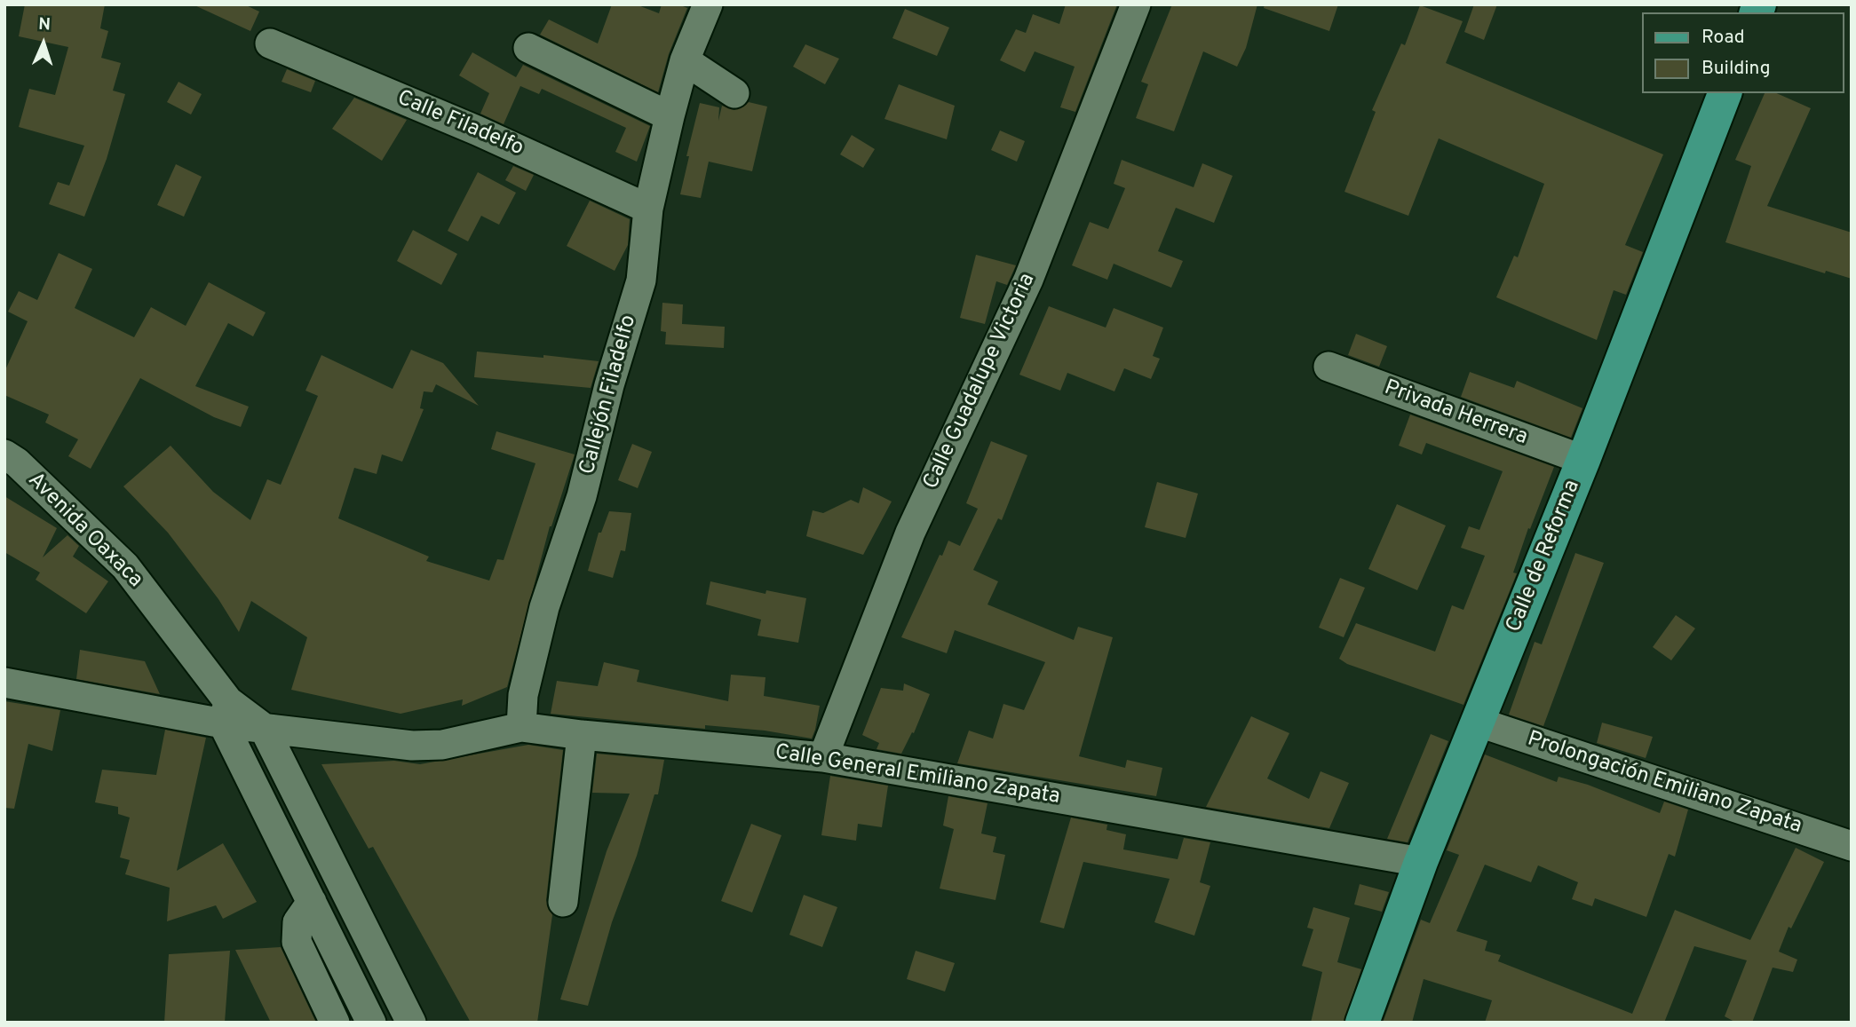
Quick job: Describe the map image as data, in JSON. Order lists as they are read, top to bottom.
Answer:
{
  "streets": {
    "main road": ["Calle de Reforma"],
    "street": [
      "Calle Filadelfo",
      "Calle Guadalupe Victoria",
      "Callejón Filadelfo",
      "Privada Herrera",
      "Avenida Oaxaca",
      "Calle General Emiliano Zapata",
      "Prolongación Emiliano Zapata"
    ]
  },
  "crossings": [
    ["Calle Filadelfo", "Callejón Filadelfo"],
    ["Calle Guadalupe Victoria", "Calle General Emiliano Zapata"],
    ["Callejón Filadelfo", "Calle General Emiliano Zapata"],
    ["Privada Herrera", "Calle de Reforma"],
    ["Avenida Oaxaca", "Calle General Emiliano Zapata"],
    ["Calle de Reforma", "Calle General Emiliano Zapata"],
    ["Calle de Reforma", "Prolongación Emiliano Zapata"]
  ],
  "legend": ["Road", "Building"],
  "north": "top"
}
